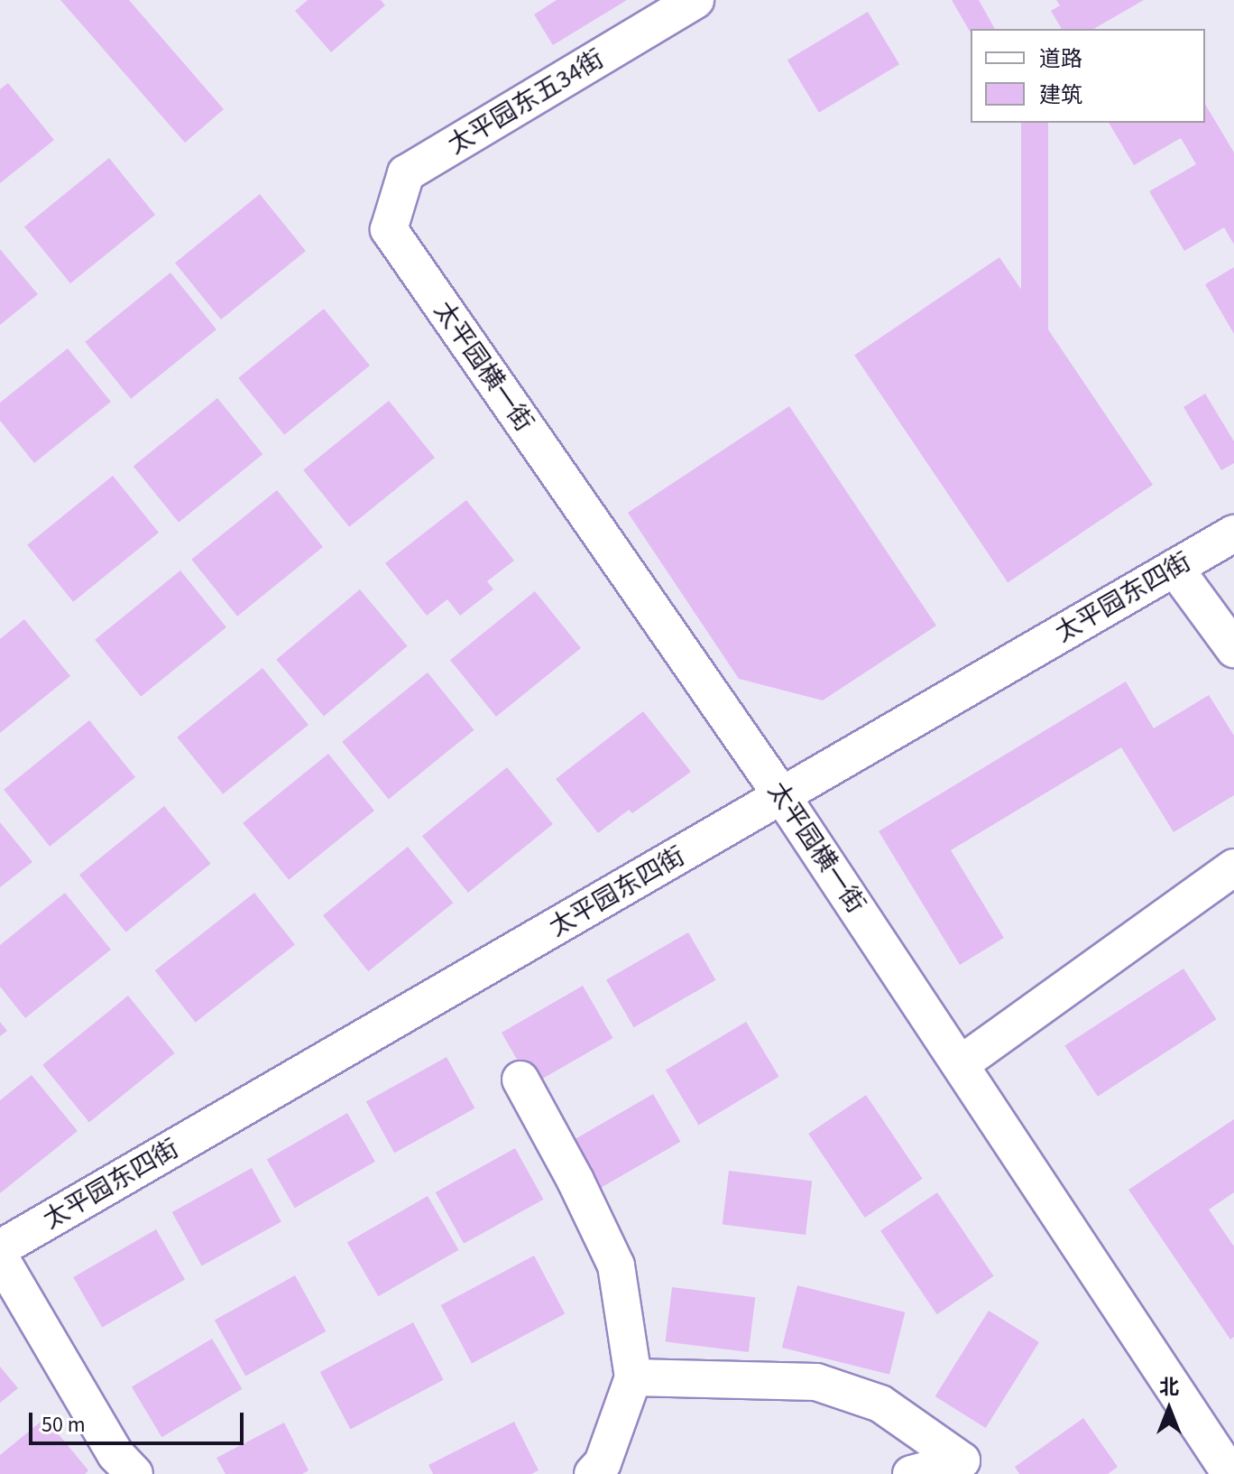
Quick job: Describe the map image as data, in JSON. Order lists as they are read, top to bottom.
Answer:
{
  "streets": {
    "street": ["太平园东五34街", "太平园横一街", "太平园东四街"]
  },
  "crossings": [
    ["太平园东五34街", "太平园横一街"],
    ["太平园横一街", "太平园东四街"]
  ],
  "legend": ["道路", "建筑"],
  "scale_bar": "50 m",
  "north": "top"
}
